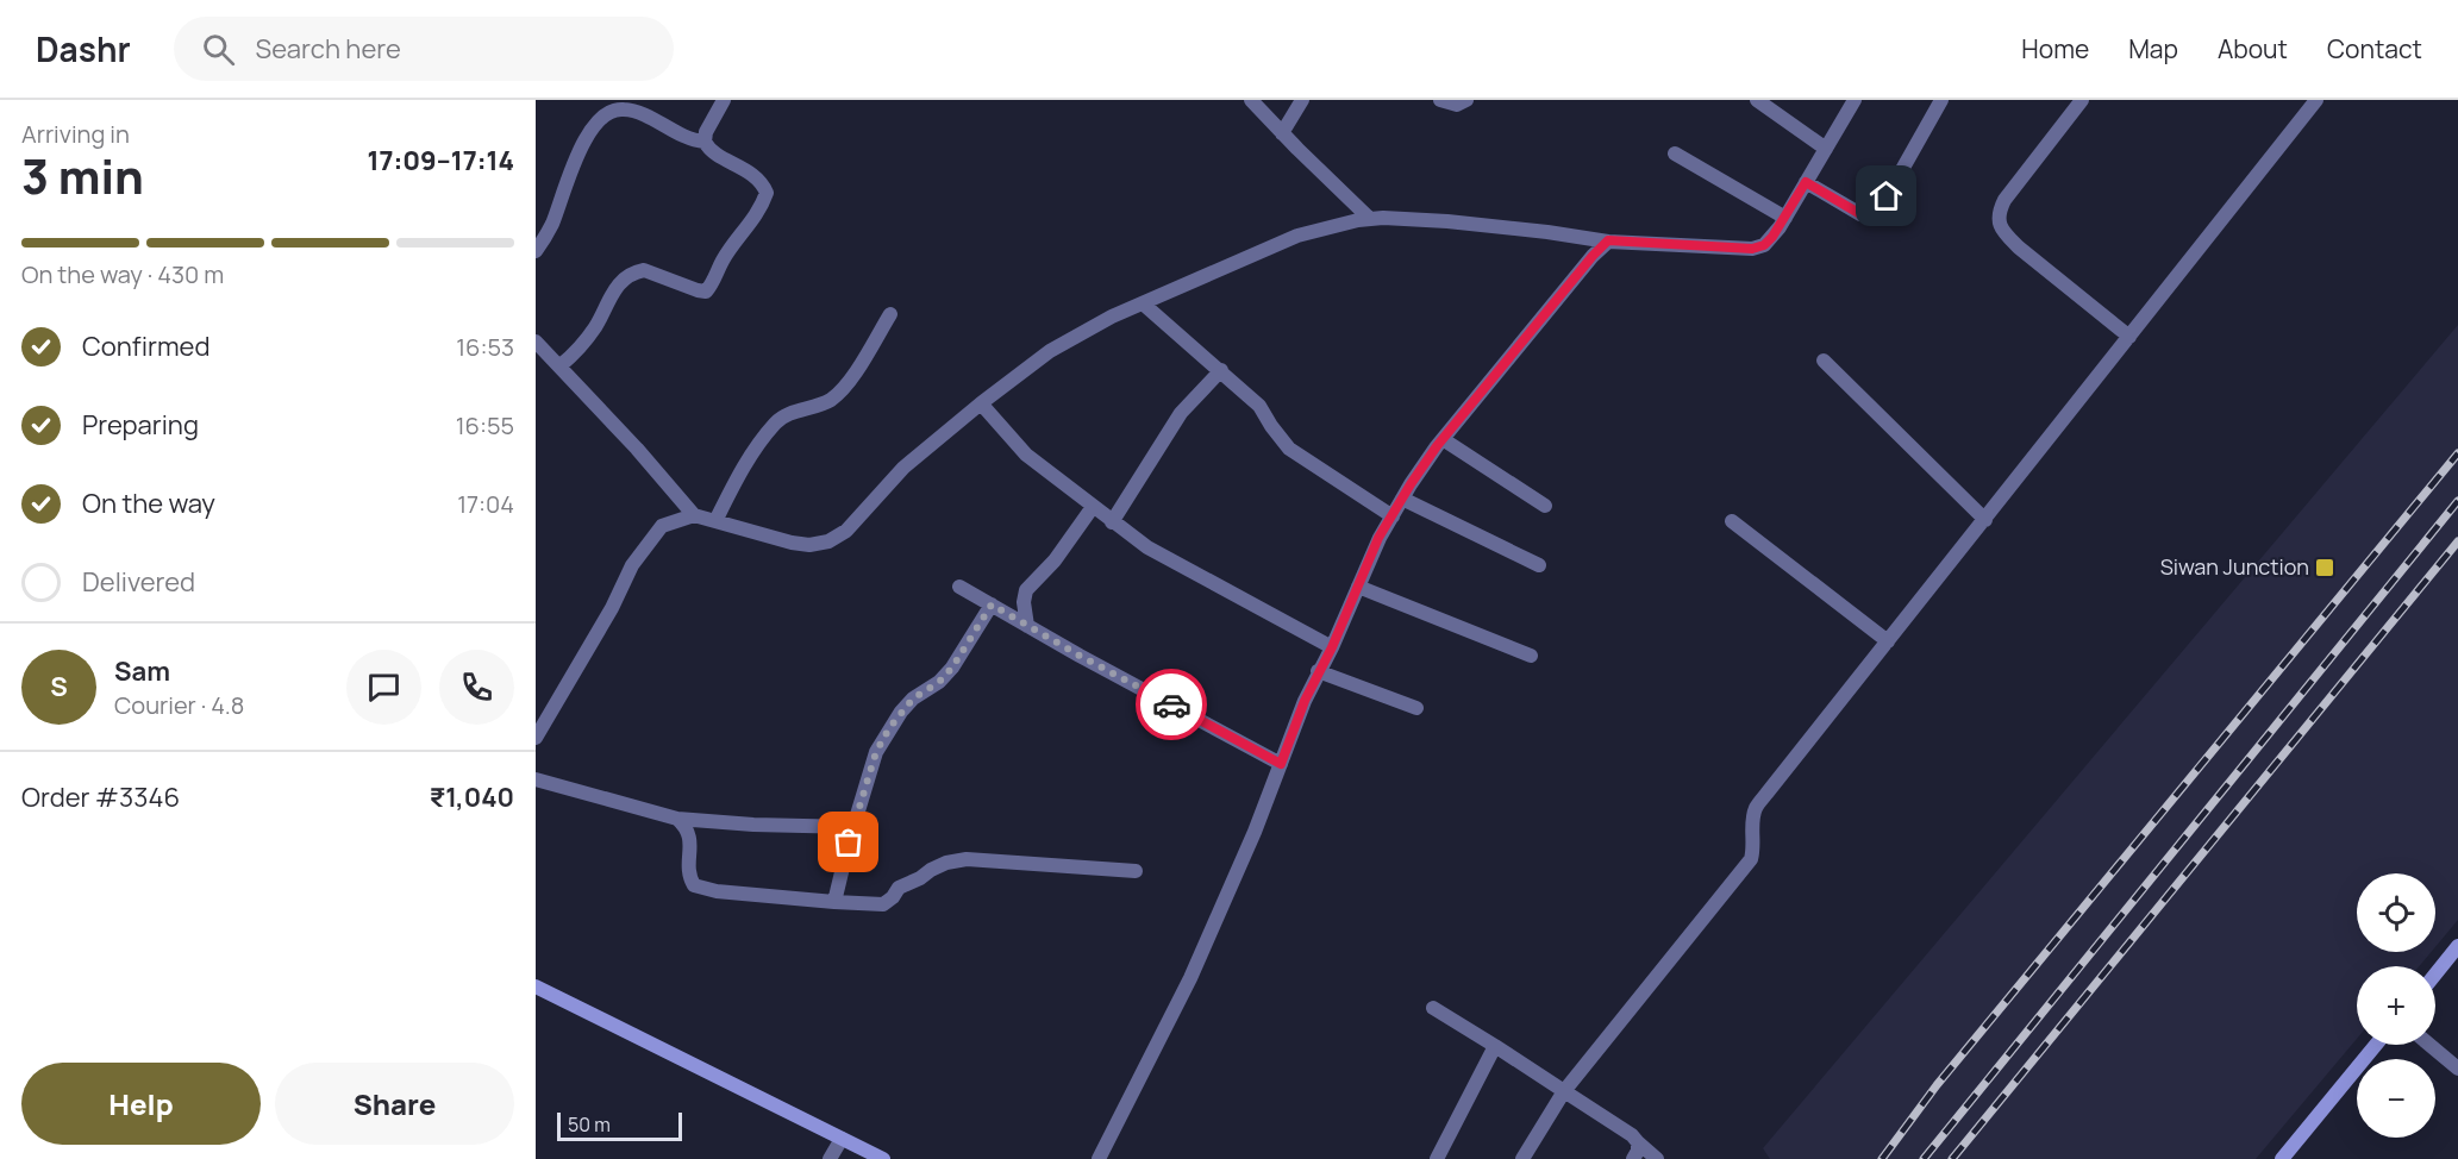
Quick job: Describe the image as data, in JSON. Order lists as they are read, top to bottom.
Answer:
{
  "places": {
    "transit": ["Siwan Junction"]
  },
  "scale_bar": "50 m",
  "page": {
    "header": "Dashr",
    "search": "Search here",
    "nav": [
      "Home",
      "Map",
      "About",
      "Contact"
    ],
    "heading": ["3 min", "Arriving in", "17:09–17:14"],
    "panel": [
      "Sam",
      "Courier · 4.8",
      "Order #3346",
      "₹1,040"
    ],
    "bar": "On the way · 430 m",
    "list": [
      ["Confirmed", "16:53"],
      ["Preparing", "16:55"],
      ["On the way", "17:04"],
      "Delivered"
    ],
    "round": "S",
    "map_buttons": ["+", "−"],
    "buttons": ["Help", "Share"],
    "scale": "50 m"
  }
}
